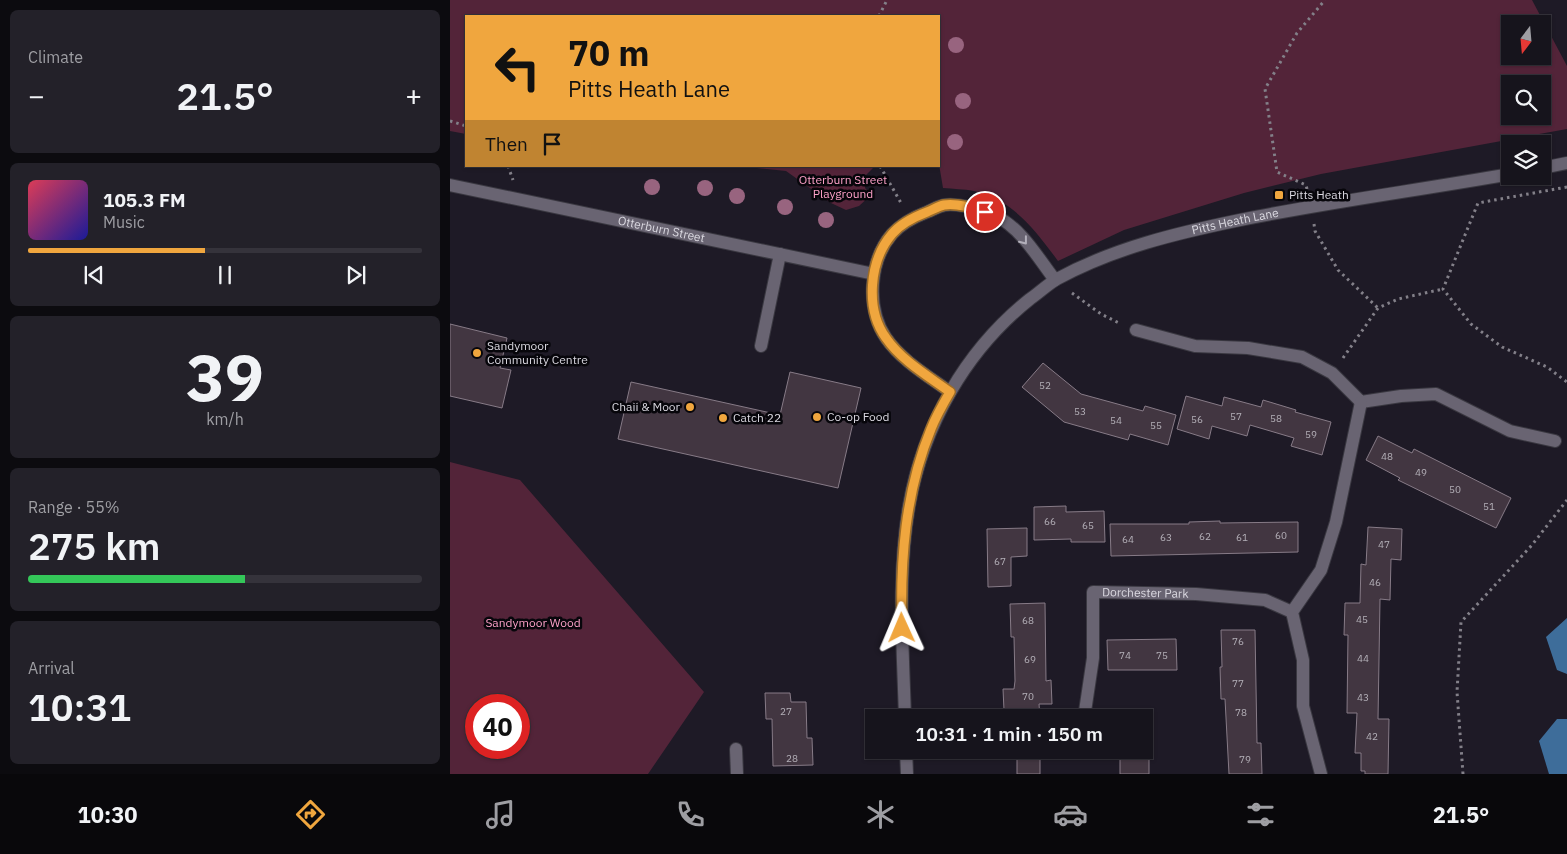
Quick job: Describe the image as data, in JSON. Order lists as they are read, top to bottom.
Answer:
{
  "streets": {
    "street": ["Pitts Heath Lane", "Otterburn Street", "Dorchester Park"]
  },
  "crossings": [
    ["Pitts Heath Lane", "Otterburn Street"]
  ],
  "parks": ["Otterburn Street Playground", "Sandymoor Wood"],
  "places": {
    "transit": ["Pitts Heath"],
    "other": [
      "Sandymoor Community Centre",
      "Chaii & Moor",
      "Co-op Food",
      "Catch 22"
    ]
  },
  "house_numbers": [
    "52",
    "53",
    "57",
    "58",
    "56",
    "54",
    "55",
    "59",
    "48",
    "49",
    "50",
    "51",
    "66",
    "65",
    "60",
    "62",
    "63",
    "61",
    "64",
    "47",
    "67",
    "46",
    "45",
    "68",
    "76",
    "74",
    "75",
    "44",
    "69",
    "77",
    "70",
    "43",
    "27",
    "78",
    "42",
    "28",
    "79"
  ],
  "north": "bottom",
  "page": {
    "tile": [
      "Climate",
      ["39", "km/h"],
      ["Range · 55%", "275 km"],
      ["Arrival", "10:31"]
    ],
    "turn": ["70 m", "Pitts Heath Lane"],
    "heat": ["−", "21.5°", "+"],
    "then": "Then",
    "song": ["105.3 FM", "Music"],
    "limit": "40",
    "trip": "10:31 · 1 min · 150 m",
    "tabs": ["10:30", "21.5°"]
  }
}
